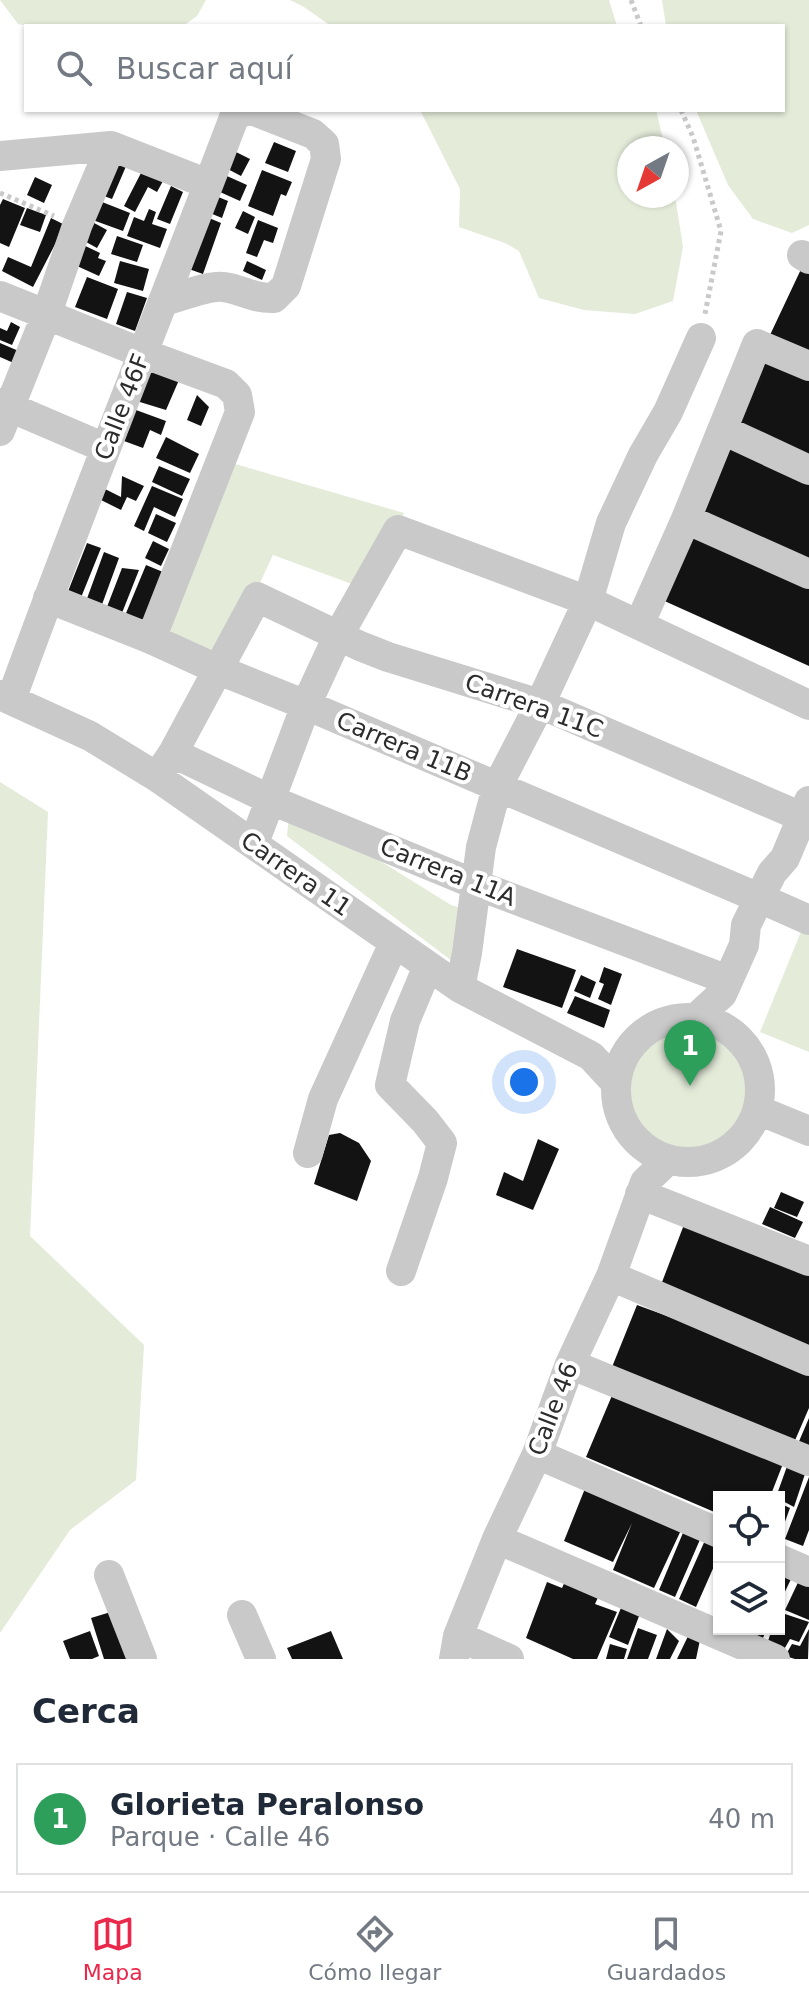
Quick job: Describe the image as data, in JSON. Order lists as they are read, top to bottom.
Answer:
{
  "streets": {
    "street": [
      "Calle 46F",
      "Carrera 11C",
      "Carrera 11B",
      "Carrera 11A",
      "Carrera 11",
      "Calle 46"
    ]
  },
  "crossings": [
    ["Calle 46F", "Carrera 11B"],
    ["Calle 46F", "Carrera 11"],
    ["Carrera 11C", "Carrera 11B"],
    ["Carrera 11A", "Carrera 11"],
    ["Carrera 11", "Calle 46"]
  ],
  "north": "bottom left",
  "page": {
    "search": "Buscar aquí",
    "pins": "1",
    "heading": "Cerca",
    "list": [
      {
        "mark": "1",
        "name": "Glorieta Peralonso",
        "note": "Parque · Calle 46",
        "value": "40 m"
      }
    ],
    "nav": ["Mapa", "Cómo llegar", "Guardados"]
  }
}
